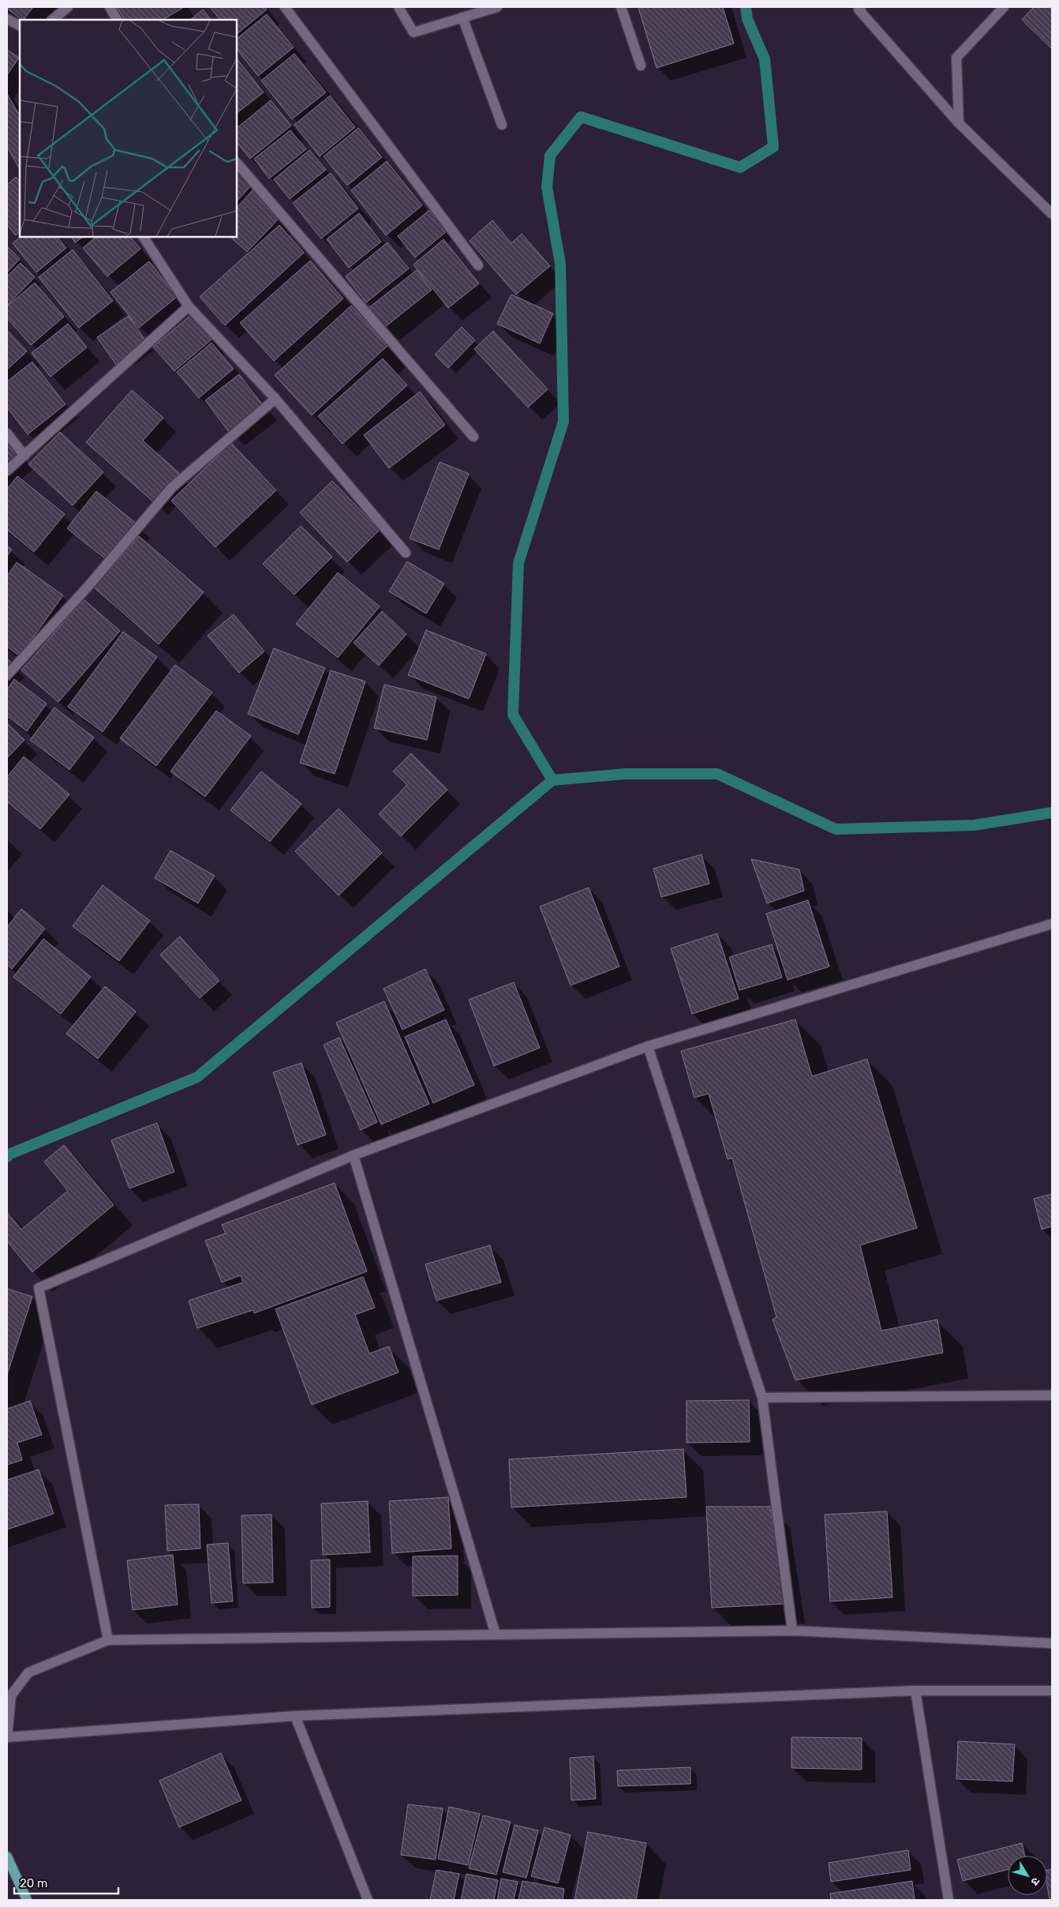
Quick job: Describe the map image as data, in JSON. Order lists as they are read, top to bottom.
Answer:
{
  "scale_bar": "20 m",
  "north": "bottom right"
}
